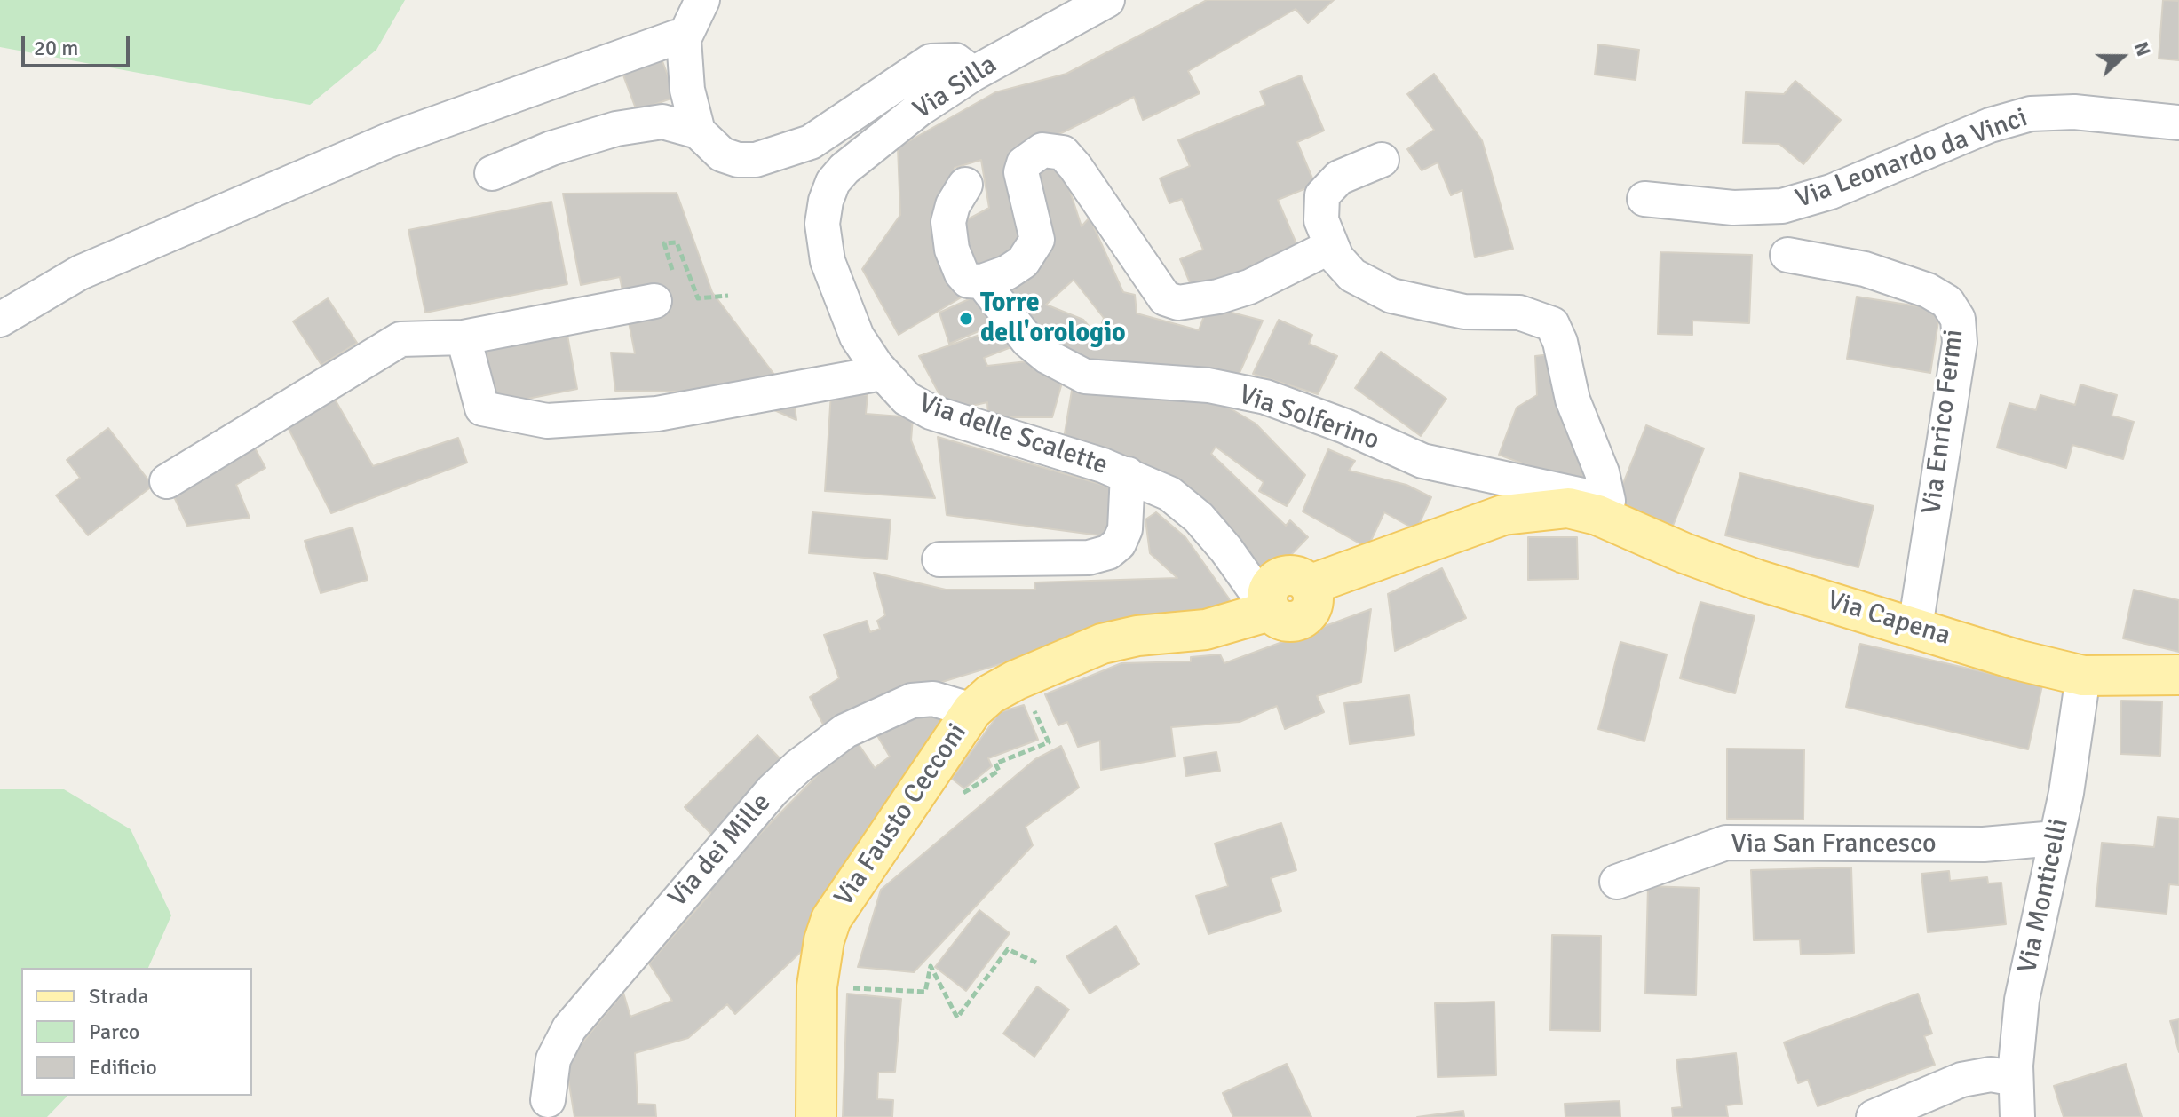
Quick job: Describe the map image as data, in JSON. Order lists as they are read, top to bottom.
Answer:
{
  "streets": {
    "main road": ["Via Capena", "Via Fausto Cecconi"],
    "street": [
      "Via Silla",
      "Via Leonardo da Vinci",
      "Via Solferino",
      "Via Enrico Fermi",
      "Via delle Scalette",
      "Via San Francesco",
      "Via dei Mille",
      "Via Monticelli"
    ]
  },
  "crossings": [
    ["Via Silla", "Via delle Scalette"],
    ["Via Solferino", "Via Capena"],
    ["Via Enrico Fermi", "Via Capena"],
    ["Via delle Scalette", "Via Capena"],
    ["Via delle Scalette", "Via Fausto Cecconi"],
    ["Via Capena", "Via Fausto Cecconi"],
    ["Via Capena", "Via Monticelli"],
    ["Via Fausto Cecconi", "Via dei Mille"],
    ["Via San Francesco", "Via Monticelli"]
  ],
  "places": ["Torre dell'orologio"],
  "legend": ["Strada", "Parco", "Edificio"],
  "scale_bar": "20 m",
  "north": "right"
}
